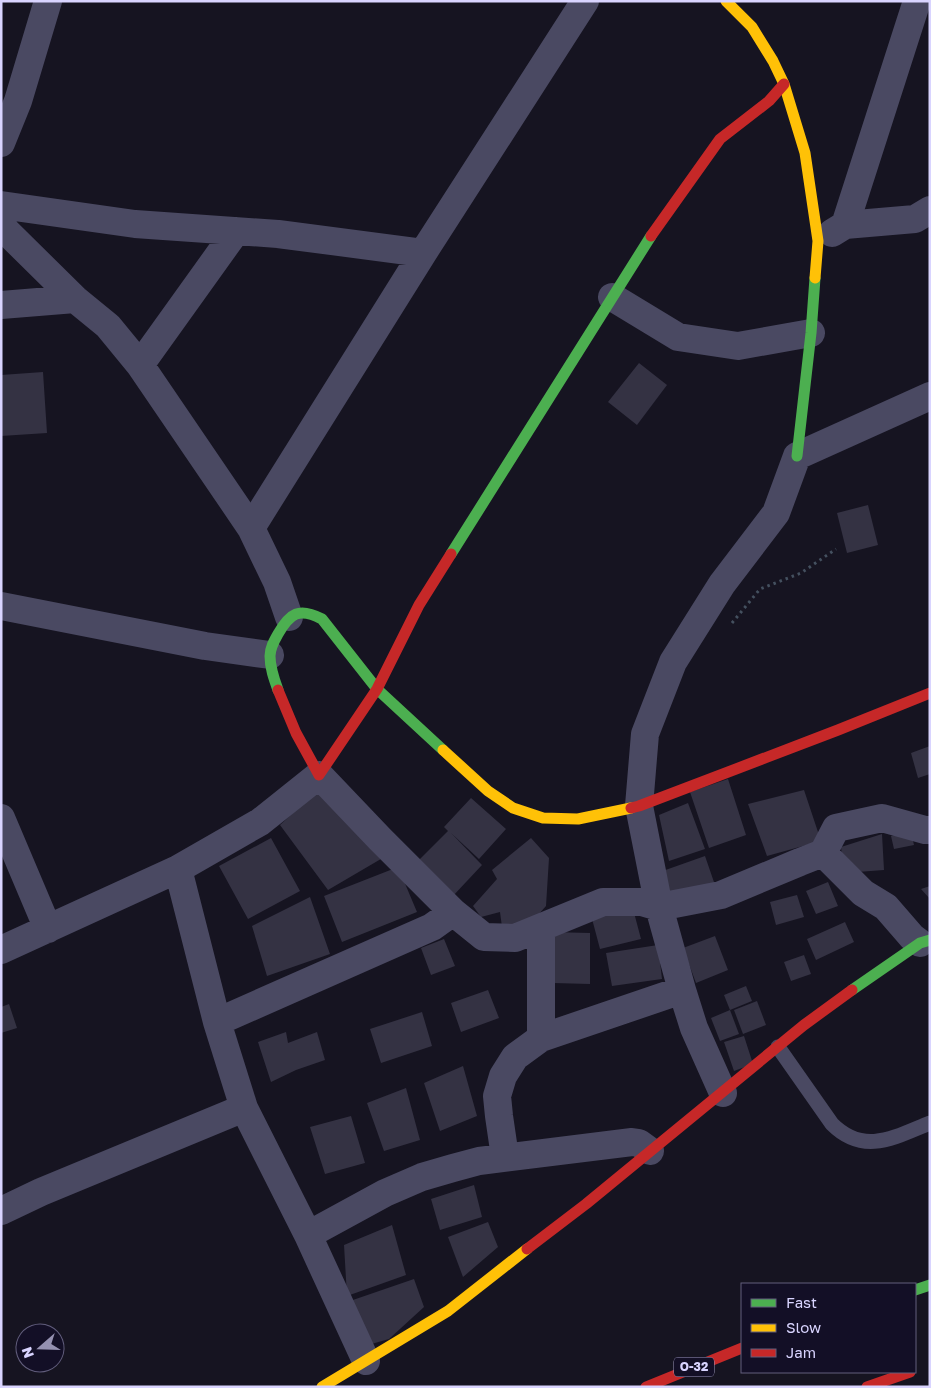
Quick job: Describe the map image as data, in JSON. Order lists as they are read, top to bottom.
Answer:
{
  "streets": {
    "main road": ["O-32"]
  },
  "legend": ["Fast", "Slow", "Jam"],
  "north": "left"
}
